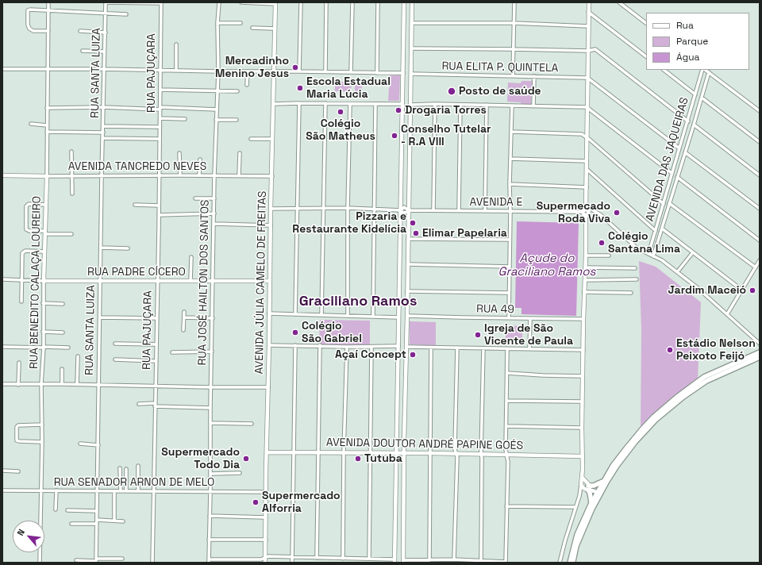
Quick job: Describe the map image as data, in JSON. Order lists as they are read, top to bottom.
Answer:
{
  "streets": {
    "street": [
      "RUA ELITA P. QUINTELA",
      "RUA SANTA LUIZA",
      "RUA PAJUÇARA",
      "AVENIDA DAS JAQUEIRAS",
      "AVENIDA TANCREDO NEVES",
      "AVENIDA E",
      "RUA PADRE CÍCERO",
      "RUA BENEDITO CALAÇA LOUREIRO",
      "RUA JOSÉ HAILTON DOS SANTOS",
      "AVENIDA JÚLIA CAMELO DE FREITAS",
      "RUA 49",
      "AVENIDA DOUTOR ANDRÉ PAPINE GOÉS",
      "RUA SENADOR ARNON DE MELO"
    ]
  },
  "crossings": [
    ["RUA SANTA LUIZA", "AVENIDA TANCREDO NEVES"],
    ["RUA SANTA LUIZA", "RUA PADRE CÍCERO"],
    ["RUA SANTA LUIZA", "RUA SENADOR ARNON DE MELO"],
    ["RUA PAJUÇARA", "AVENIDA TANCREDO NEVES"],
    ["RUA PAJUÇARA", "RUA PADRE CÍCERO"],
    ["RUA PAJUÇARA", "RUA SENADOR ARNON DE MELO"],
    ["AVENIDA TANCREDO NEVES", "RUA BENEDITO CALAÇA LOUREIRO"],
    ["AVENIDA TANCREDO NEVES", "RUA JOSÉ HAILTON DOS SANTOS"],
    ["AVENIDA TANCREDO NEVES", "AVENIDA JÚLIA CAMELO DE FREITAS"],
    ["AVENIDA E", "AVENIDA JÚLIA CAMELO DE FREITAS"],
    ["RUA PADRE CÍCERO", "RUA BENEDITO CALAÇA LOUREIRO"],
    ["RUA PADRE CÍCERO", "RUA JOSÉ HAILTON DOS SANTOS"],
    ["RUA PADRE CÍCERO", "AVENIDA JÚLIA CAMELO DE FREITAS"],
    ["RUA BENEDITO CALAÇA LOUREIRO", "RUA SENADOR ARNON DE MELO"],
    ["RUA JOSÉ HAILTON DOS SANTOS", "RUA SENADOR ARNON DE MELO"],
    ["AVENIDA JÚLIA CAMELO DE FREITAS", "AVENIDA DOUTOR ANDRÉ PAPINE GOÉS"],
    ["AVENIDA JÚLIA CAMELO DE FREITAS", "RUA SENADOR ARNON DE MELO"]
  ],
  "districts": ["Graciliano Ramos"],
  "water": ["Açude do Graciliano Ramos"],
  "places": [
    "Mercadinho Menino Jesus",
    "Escola Estadual Maria Lúcia",
    "Posto de saúde",
    "Drogaria Torres",
    "Colégio São Matheus",
    "Conselho Tutelar - R.A VIII",
    "Supermecado Roda Viva",
    "Pizzaria e Restaurante Kidelícia",
    "Elimar Papelaria",
    "Colégio Santana Lima",
    "Jardim Maceió",
    "Colégio São Gabriel",
    "Igreja de São Vicente de Paula",
    "Estádio Nelson Peixoto Feijó",
    "Açaí Concept",
    "Supermercado Todo Dia",
    "Tutuba",
    "Supermercado Alforria"
  ],
  "legend": ["Rua", "Parque", "Água"],
  "north": "top left"
}
